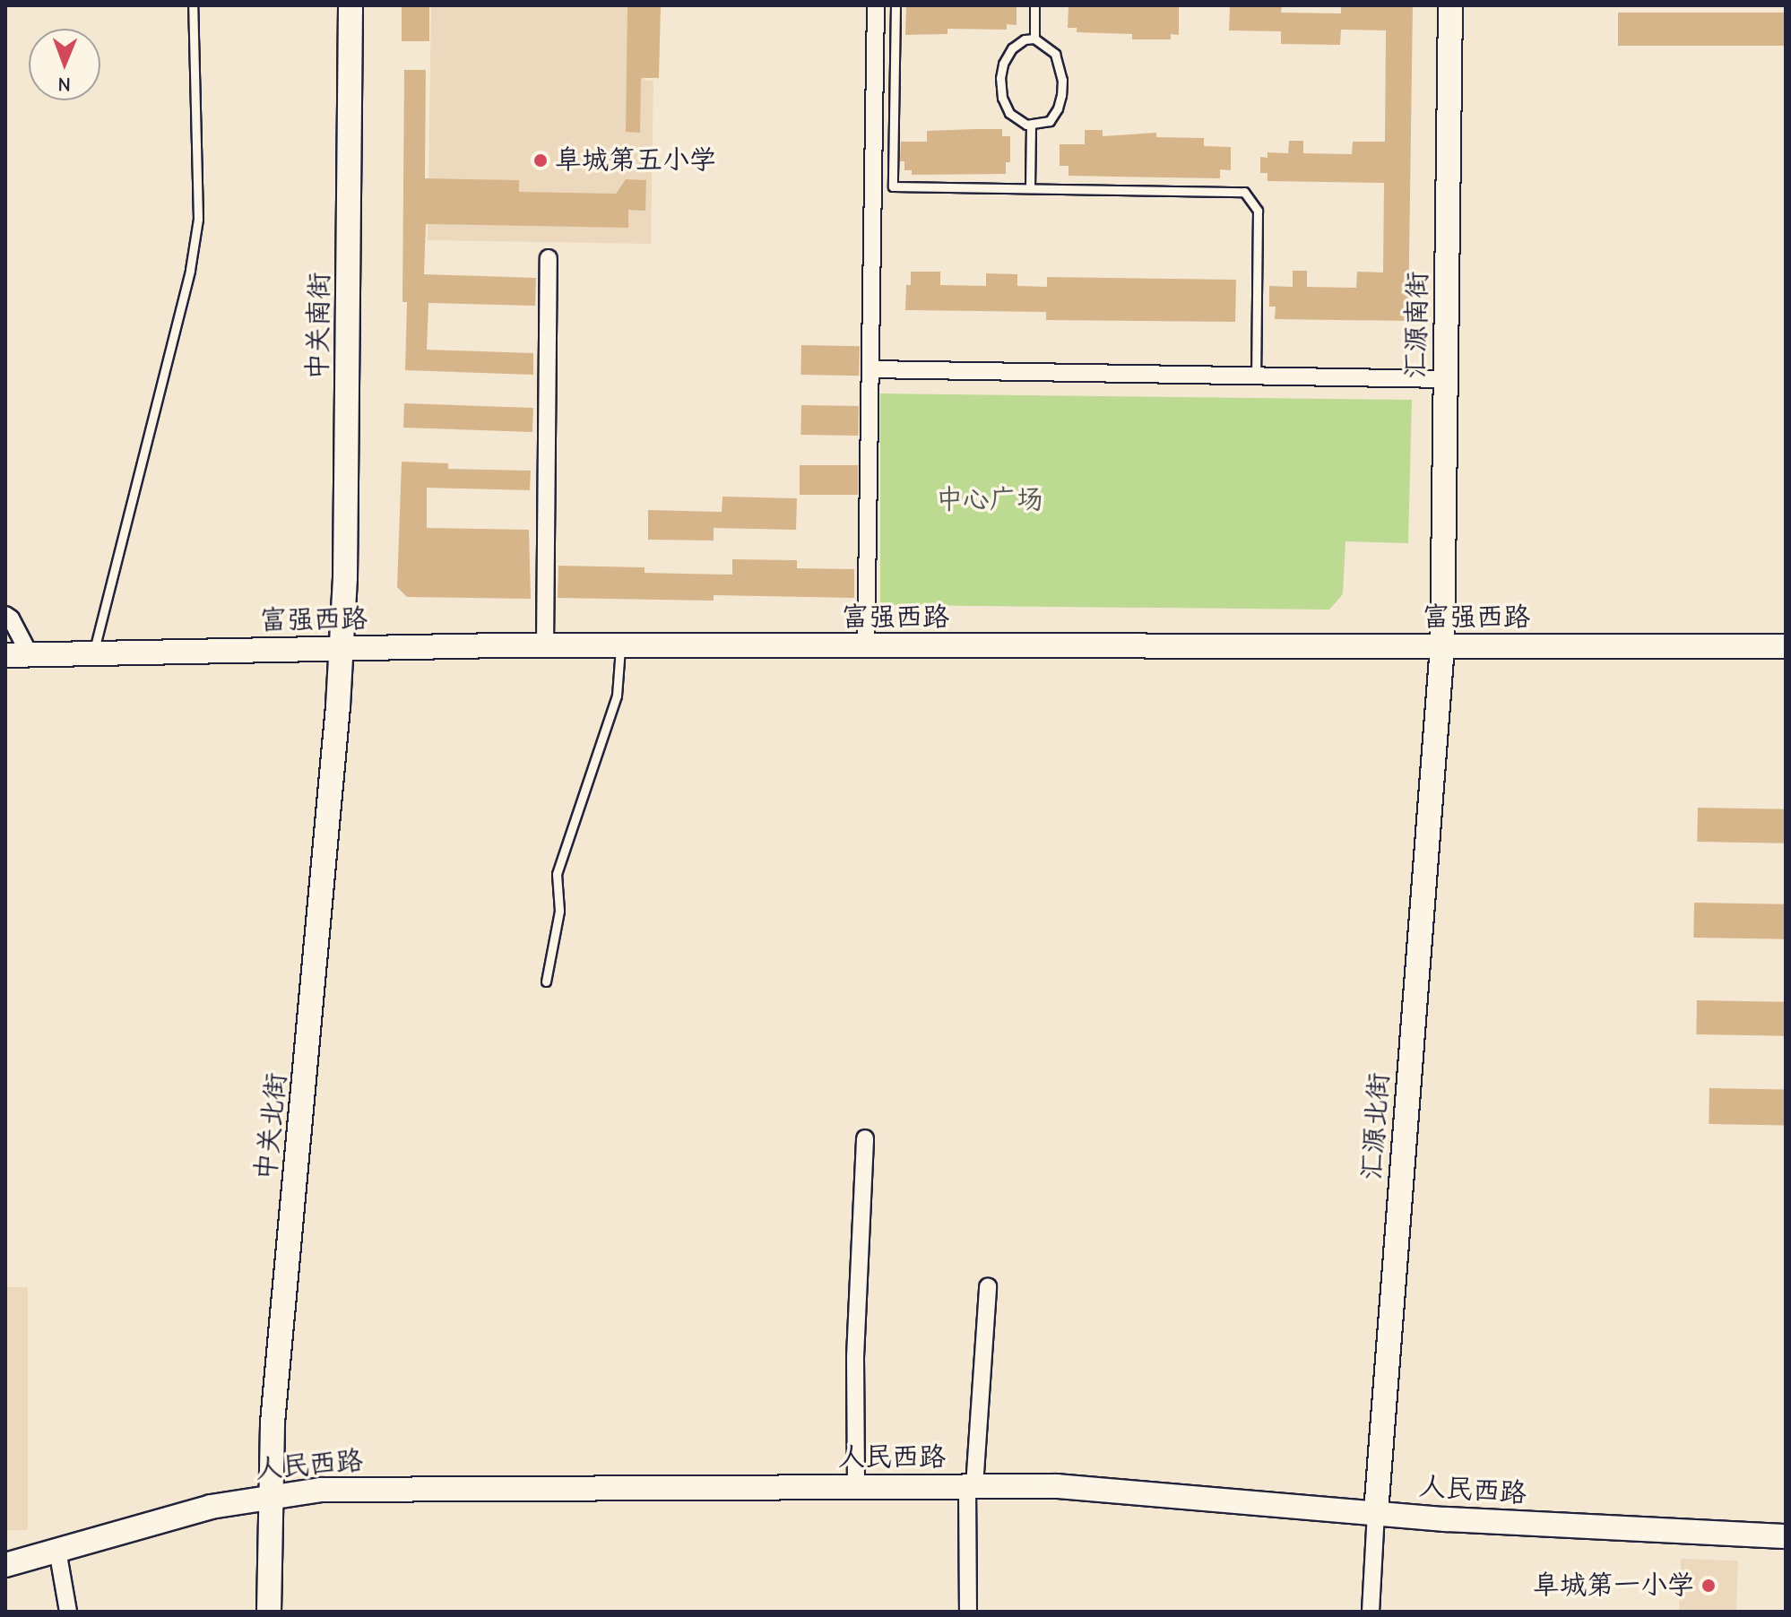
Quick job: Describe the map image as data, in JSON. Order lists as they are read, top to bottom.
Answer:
{
  "streets": {
    "street": [
      "汇源南街",
      "中关南街",
      "富强西路",
      "中关北街",
      "汇源北街",
      "人民西路"
    ]
  },
  "crossings": [
    ["汇源南街", "富强西路"],
    ["汇源南街", "汇源北街"],
    ["中关南街", "富强西路"],
    ["中关南街", "中关北街"],
    ["富强西路", "中关北街"],
    ["富强西路", "汇源北街"],
    ["中关北街", "人民西路"],
    ["汇源北街", "人民西路"]
  ],
  "parks": ["中心广场"],
  "places": ["阜城第五小学", "阜城第一小学"],
  "north": "bottom"
}
